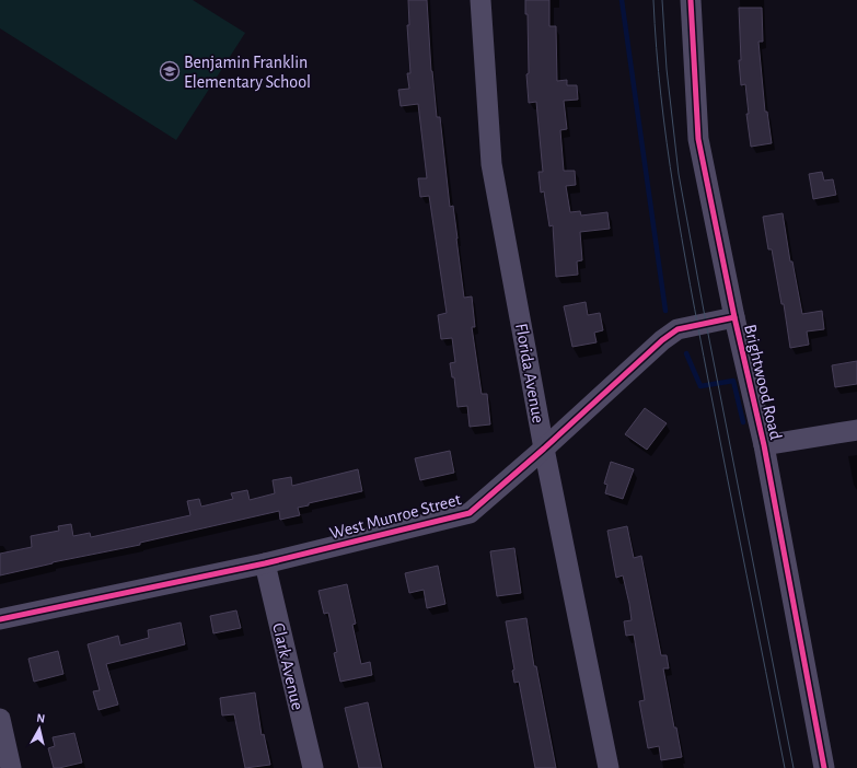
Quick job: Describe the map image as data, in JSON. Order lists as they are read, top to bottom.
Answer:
{
  "streets": {
    "street": [
      "Florida Avenue",
      "Brightwood Road",
      "West Munroe Street",
      "Clark Avenue"
    ]
  },
  "crossings": [
    ["Florida Avenue", "West Munroe Street"],
    ["Brightwood Road", "West Munroe Street"],
    ["West Munroe Street", "Clark Avenue"]
  ],
  "places": {
    "school or university": ["Benjamin Franklin Elementary School"]
  },
  "north": "top"
}
